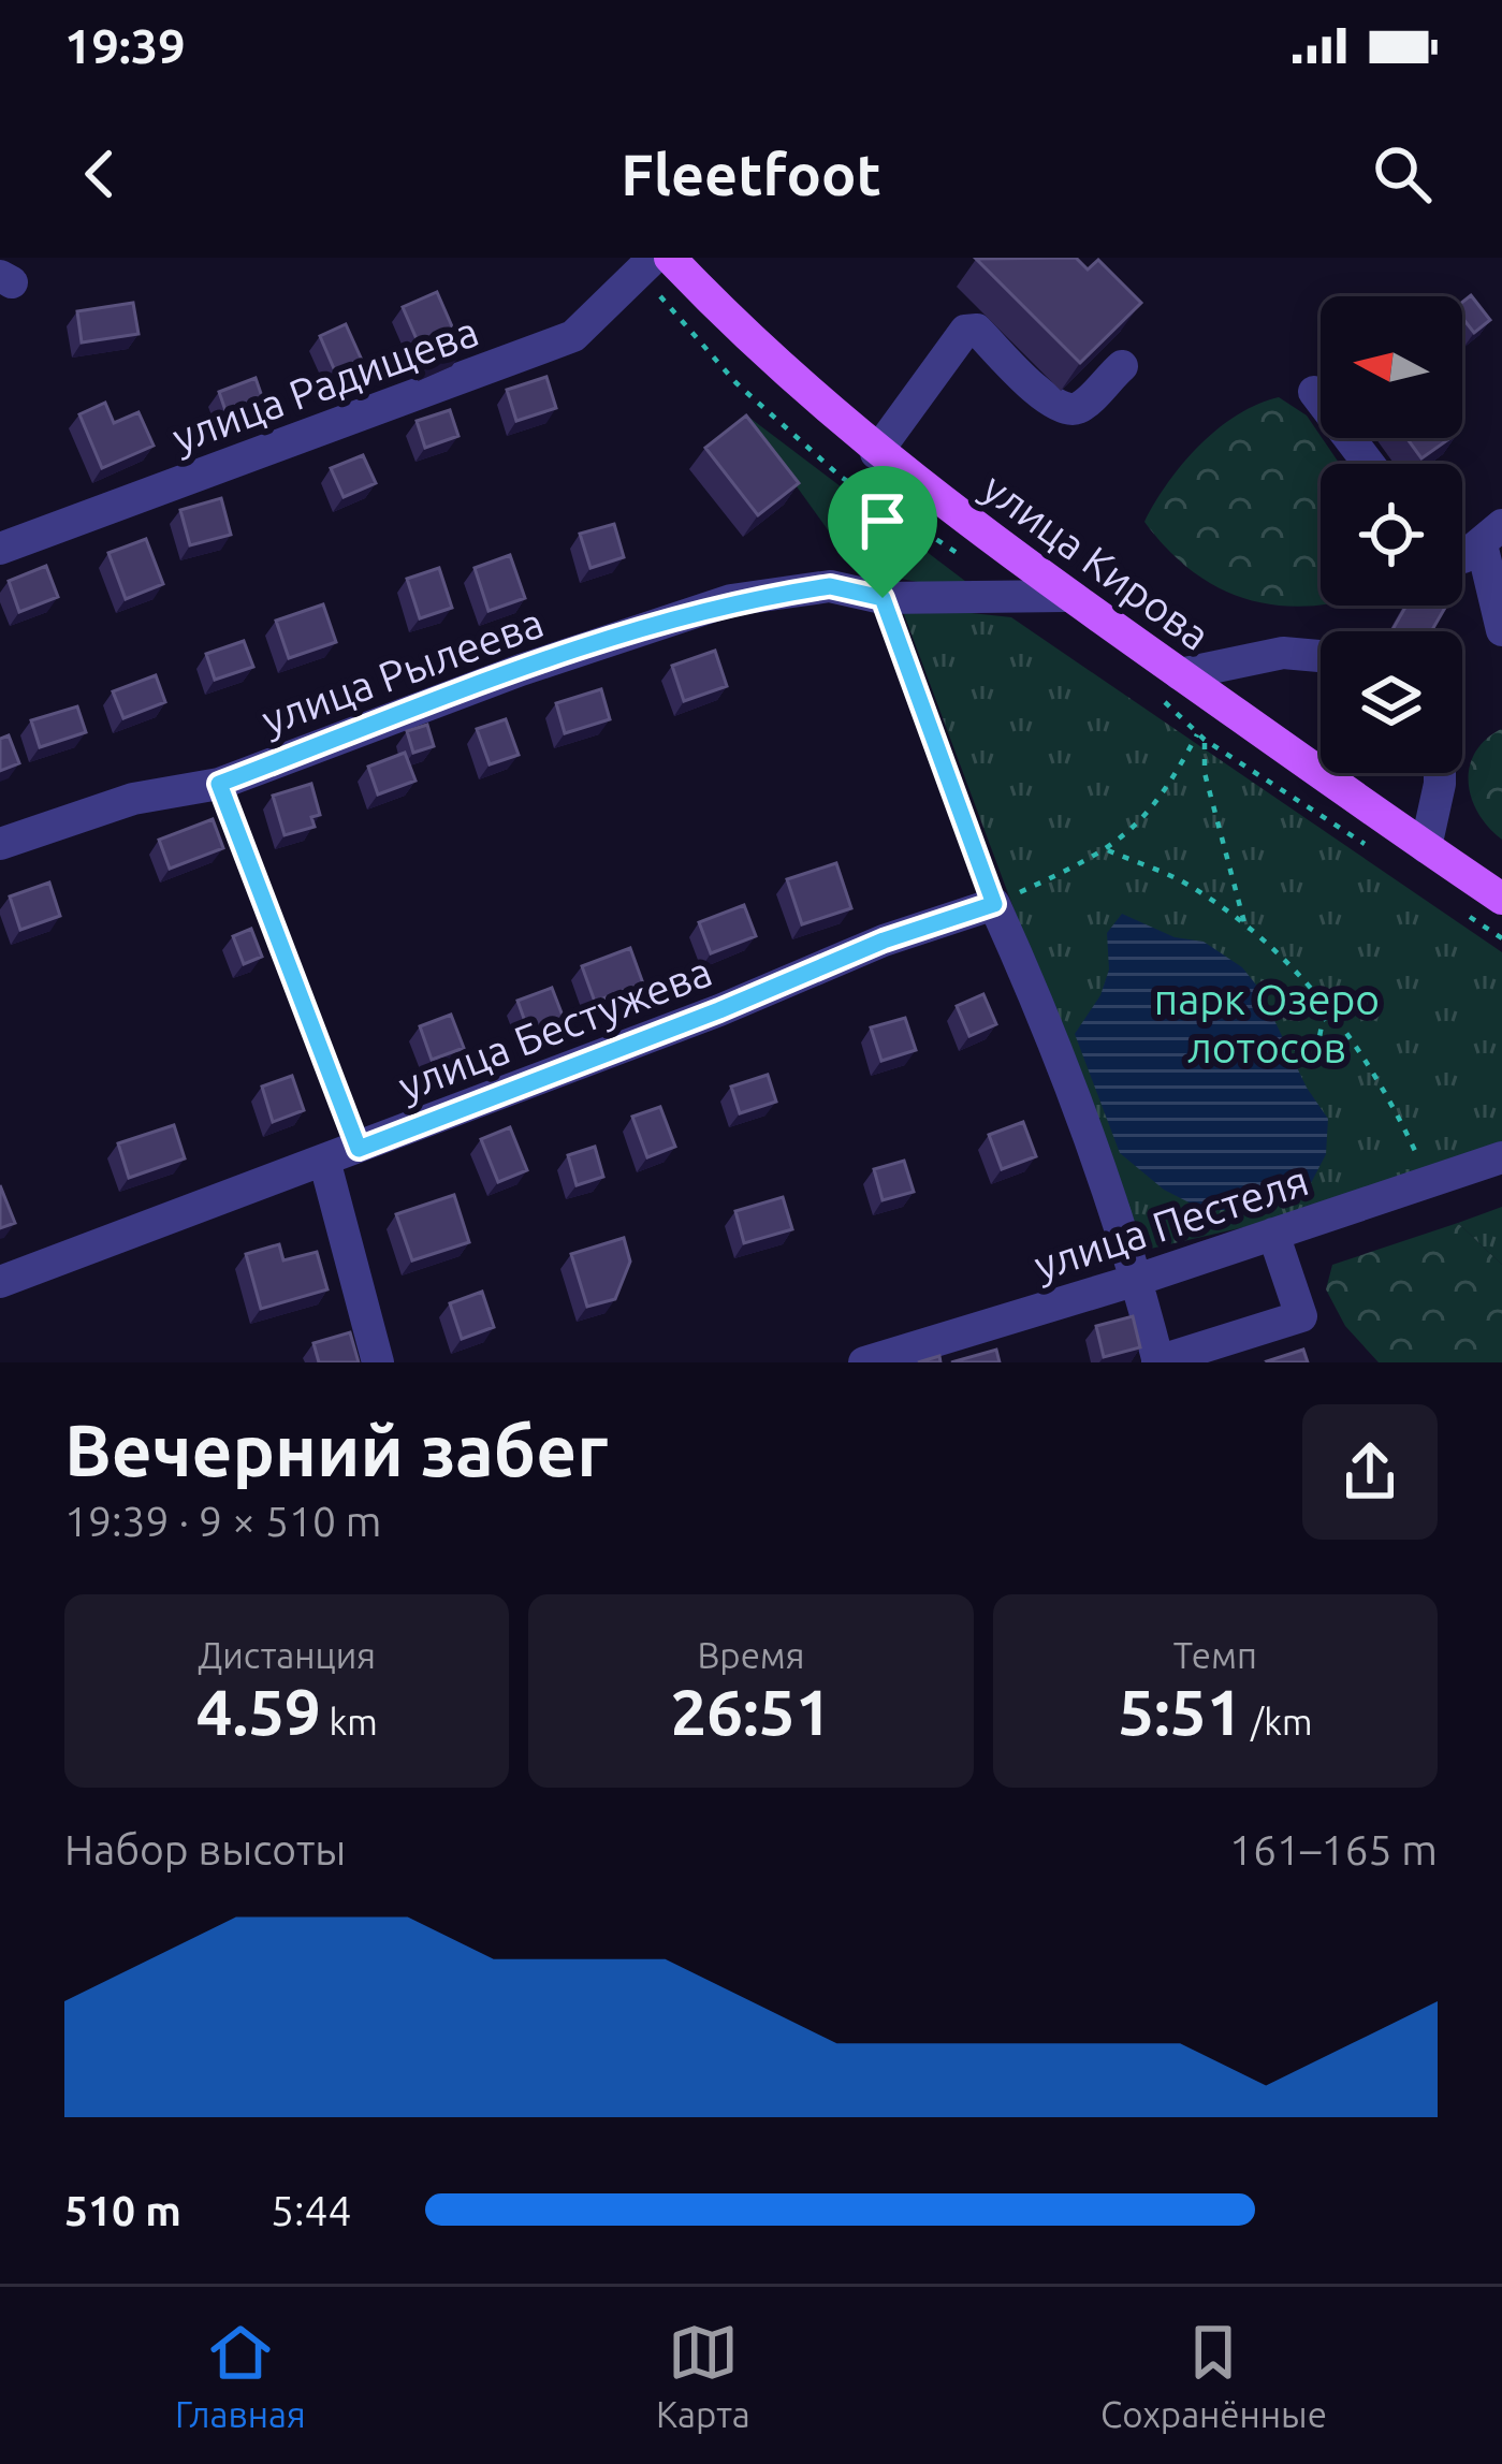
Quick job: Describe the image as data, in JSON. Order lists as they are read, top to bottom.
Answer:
{
  "streets": {
    "main road": ["улица Кирова"],
    "street": [
      "улица Радищева",
      "улица Рылеева",
      "улица Бестужева",
      "улица Пестеля"
    ]
  },
  "crossings": [
    ["улица Радищева", "улица Кирова"],
    ["улица Кирова", "улица Рылеева"]
  ],
  "parks": ["парк Озеро лотосов"],
  "north": "left",
  "page": {
    "status": "19:39",
    "header": "Fleetfoot",
    "heading": ["Вечерний забег", "19:39 · 9 × 510 m"],
    "stats": [
      ["Дистанция", "4.59 km"],
      ["Время", "26:51"],
      ["Темп", "5:51 /km"]
    ],
    "chart": ["Набор высоты", "161–165 m"],
    "list": [
      {
        "name": "510 m",
        "note": "5:44"
      }
    ],
    "tabs": ["Главная", "Карта", "Сохранённые"]
  }
}
